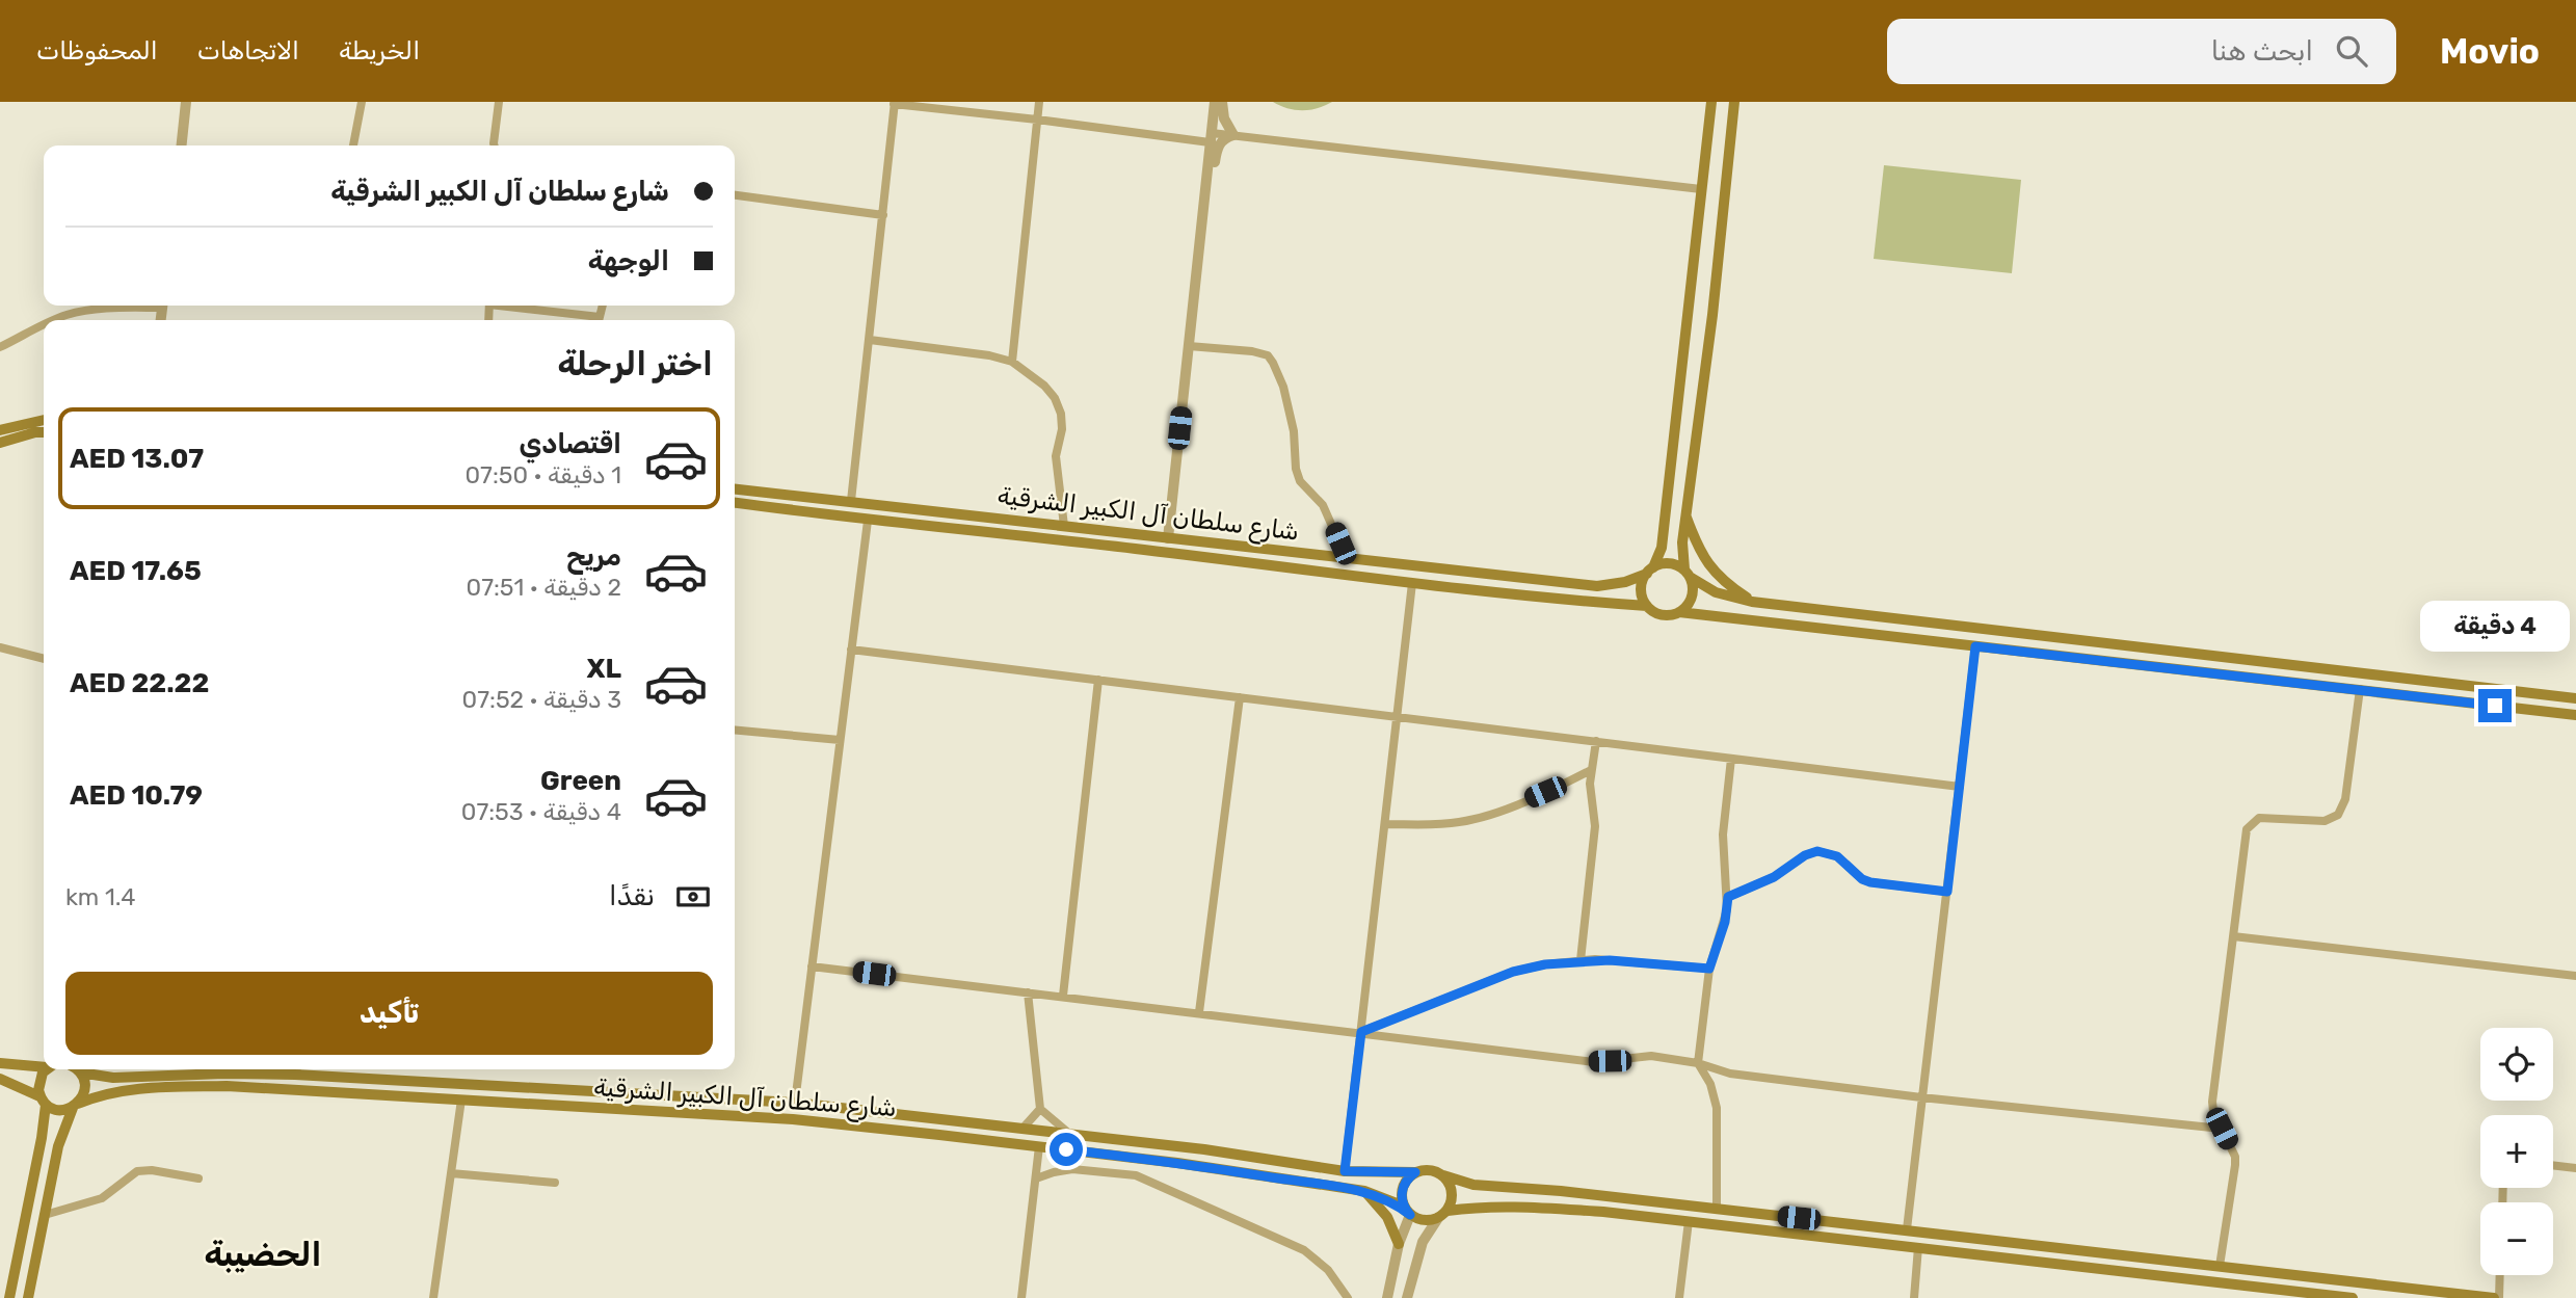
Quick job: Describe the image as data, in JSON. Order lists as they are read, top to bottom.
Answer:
{
  "streets": {
    "main road": ["شارع سلطان آل الكبير الشرقية"]
  },
  "districts": ["الحضيبة"],
  "page": {
    "header": "Movio",
    "search": "ابحث هنا",
    "nav": ["الخريطة", "الاتجاهات", "المحفوظات"],
    "banner": ["شارع سلطان آل الكبير الشرقية", "الوجهة"],
    "heading": "اختر الرحلة",
    "list": [
      {
        "name": "اقتصادي",
        "note": "1 دقيقة · 07:50",
        "value": "AED 13.07"
      },
      {
        "name": "مريح",
        "note": "2 دقيقة · 07:51",
        "value": "AED 17.65"
      },
      {
        "name": "XL",
        "note": "3 دقيقة · 07:52",
        "value": "AED 22.22"
      },
      {
        "name": "Green",
        "note": "4 دقيقة · 07:53",
        "value": "AED 10.79"
      }
    ],
    "bubble": "4 دقيقة",
    "pay": ["نقدًا", "1.4 km"],
    "buttons": "تأكيد",
    "map_buttons": ["+", "−"]
  }
}
